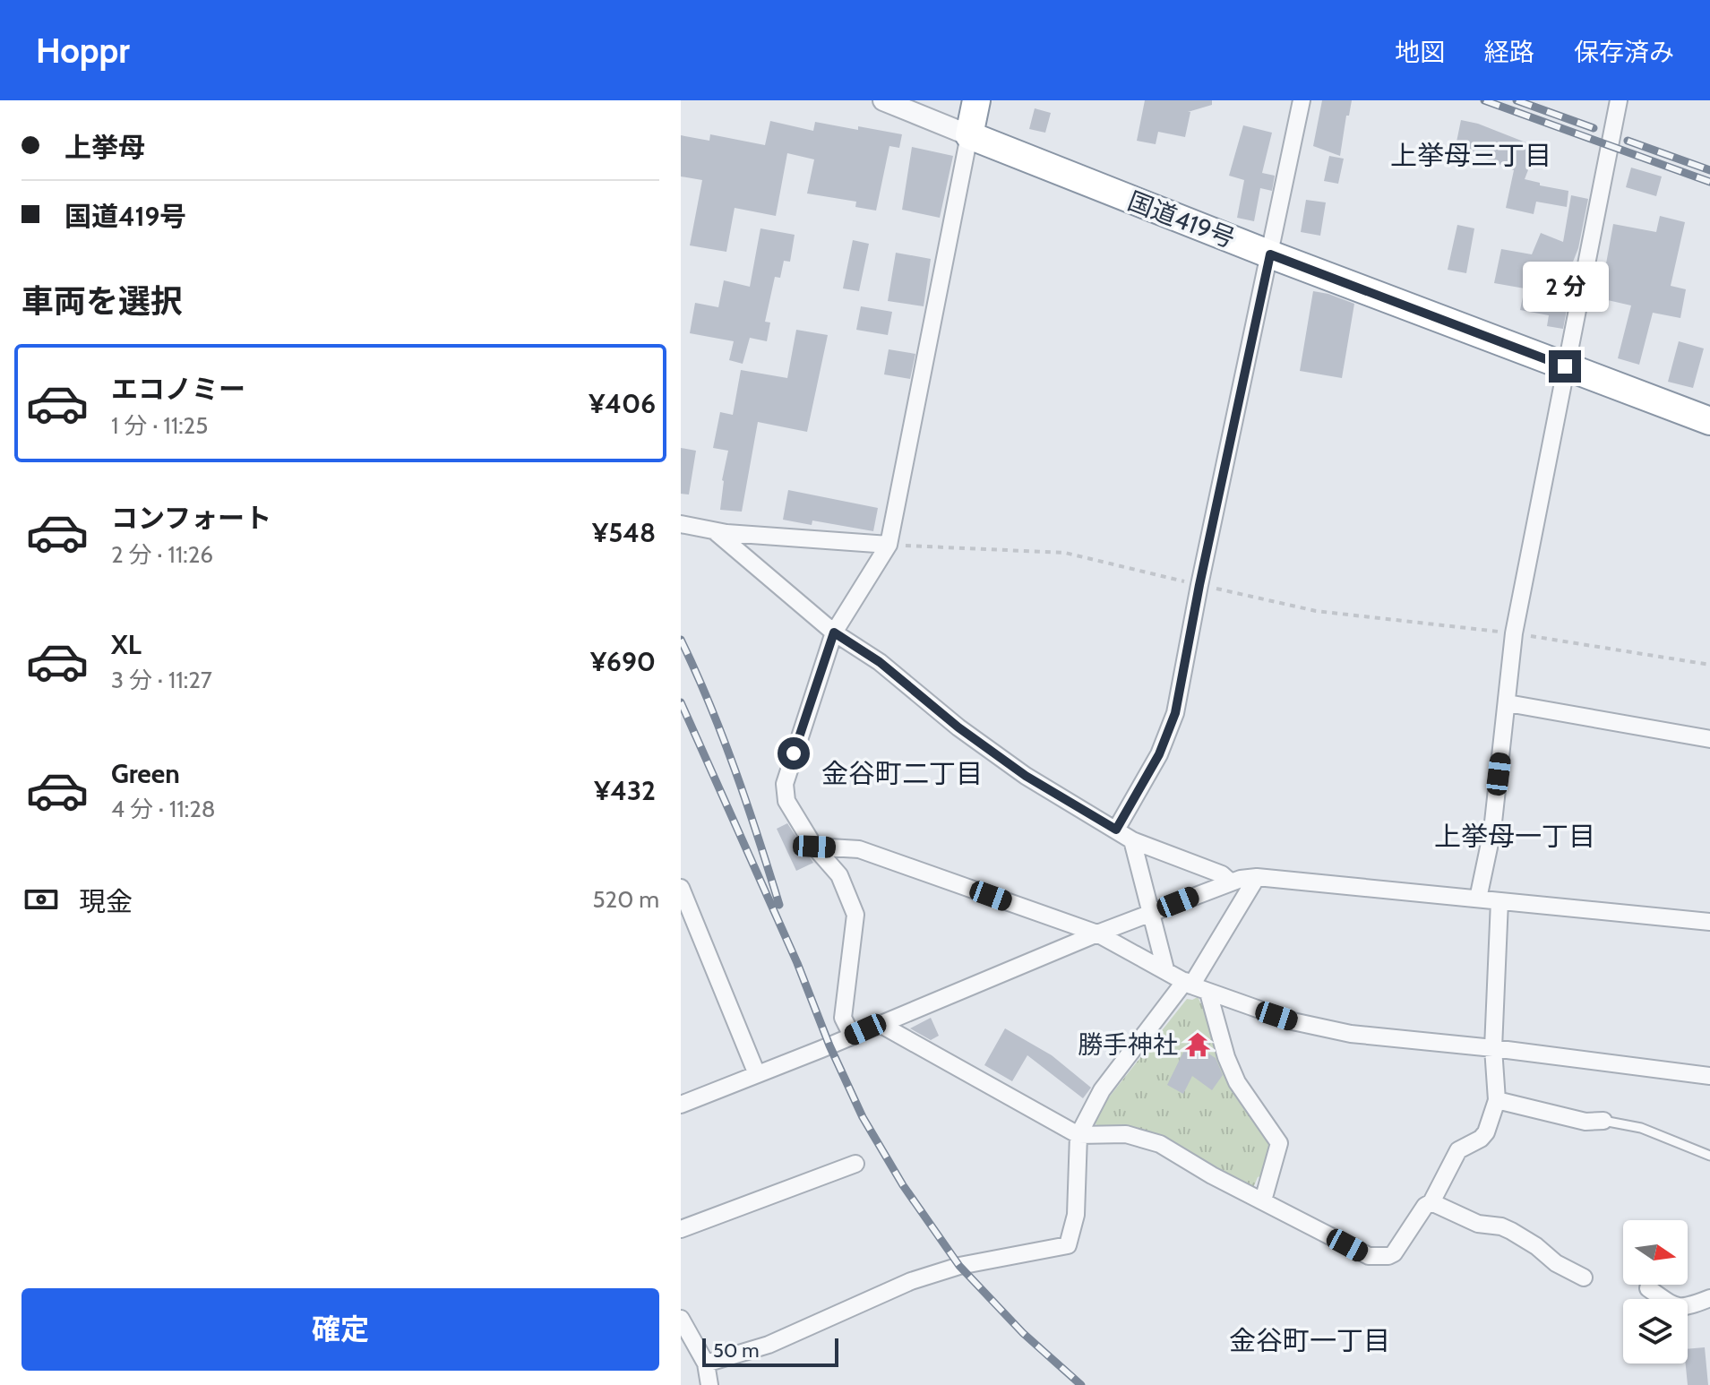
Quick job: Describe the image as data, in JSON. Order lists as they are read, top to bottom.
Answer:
{
  "streets": {
    "highway": ["国道419号"]
  },
  "districts": [
    "上挙母三丁目",
    "金谷町二丁目",
    "上挙母一丁目",
    "金谷町一丁目"
  ],
  "places": {
    "temple": ["勝手神社"]
  },
  "scale_bar": "50 m",
  "north": "right",
  "page": {
    "header": "Hoppr",
    "nav": ["地図", "経路", "保存済み"],
    "banner": ["上挙母", "国道419号"],
    "heading": "車両を選択",
    "bubble": "2 分",
    "list": [
      {
        "name": "エコノミー",
        "note": "1 分 · 11:25",
        "value": "¥406"
      },
      {
        "name": "コンフォート",
        "note": "2 分 · 11:26",
        "value": "¥548"
      },
      {
        "name": "XL",
        "note": "3 分 · 11:27",
        "value": "¥690"
      },
      {
        "name": "Green",
        "note": "4 分 · 11:28",
        "value": "¥432"
      }
    ],
    "pay": ["現金", "520 m"],
    "buttons": "確定",
    "scale": "50 m"
  }
}
